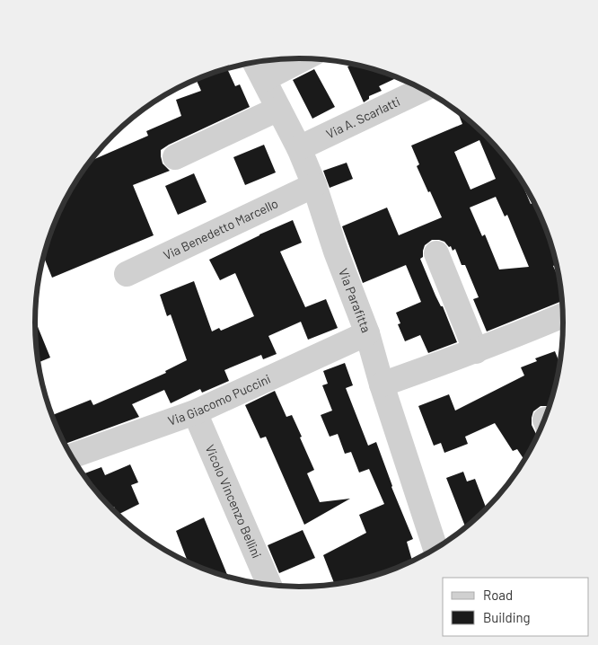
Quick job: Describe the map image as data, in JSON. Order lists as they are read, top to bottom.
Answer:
{
  "streets": {
    "street": [
      "Via A. Scarlatti",
      "Via Benedetto Marcello",
      "Via Parafitta",
      "Via Giacomo Puccini",
      "Vicolo Vincenzo Bellini"
    ]
  },
  "crossings": [
    ["Via A. Scarlatti", "Via Parafitta"],
    ["Via Benedetto Marcello", "Via Parafitta"],
    ["Via Parafitta", "Via Giacomo Puccini"],
    ["Via Giacomo Puccini", "Vicolo Vincenzo Bellini"]
  ],
  "legend": ["Road", "Building"]
}
